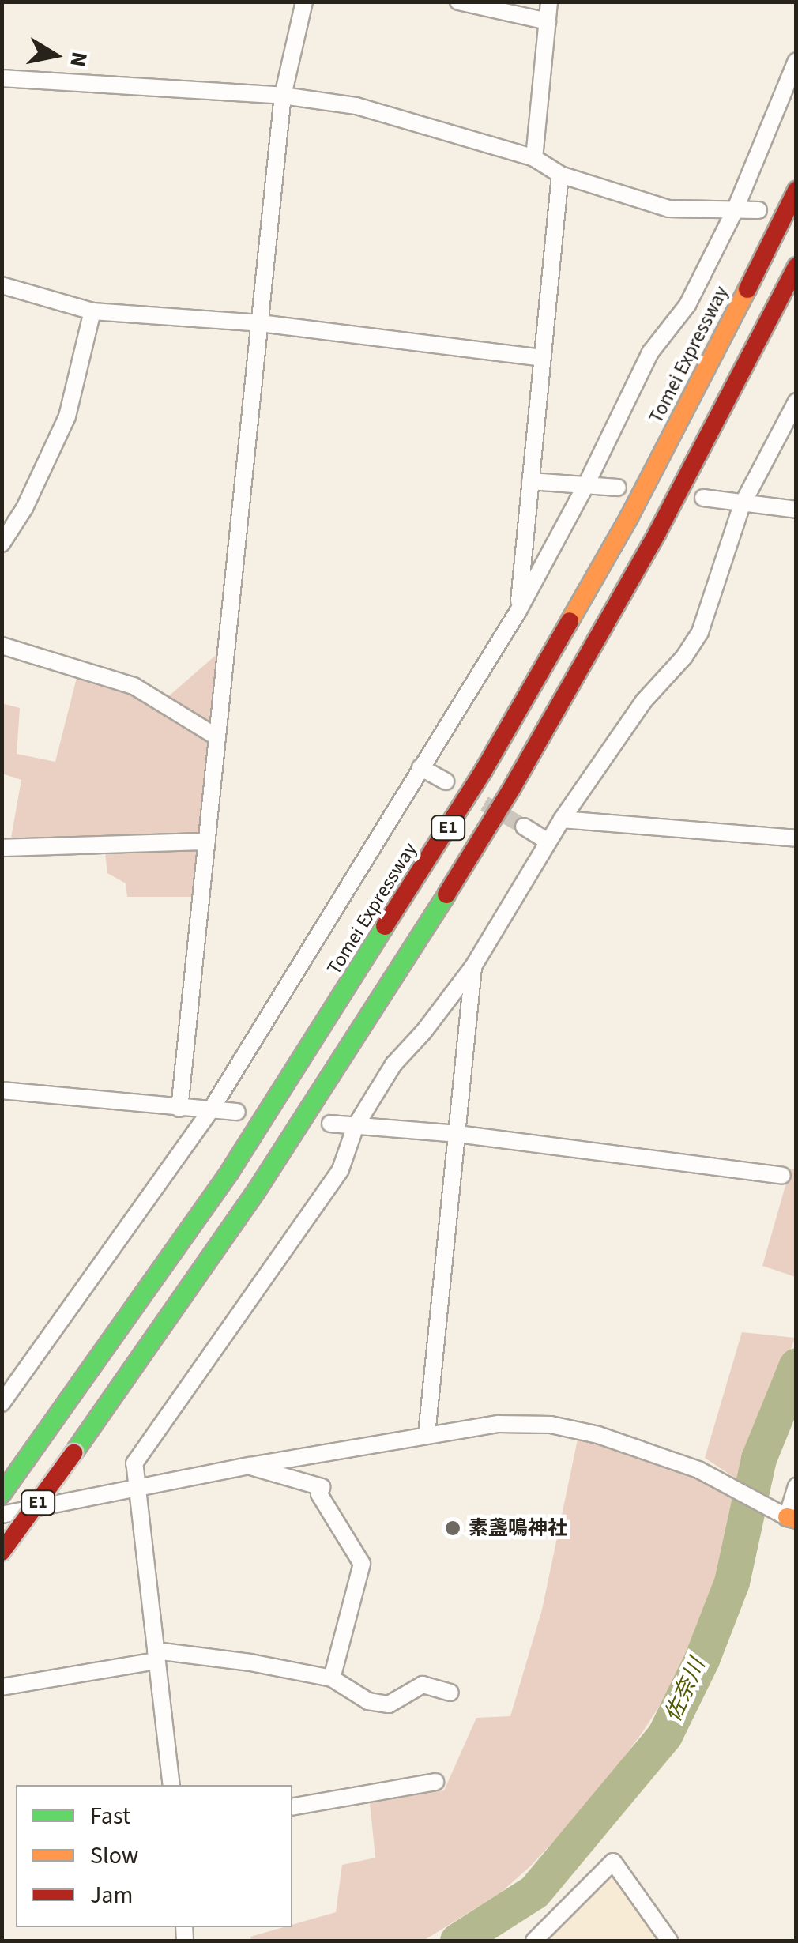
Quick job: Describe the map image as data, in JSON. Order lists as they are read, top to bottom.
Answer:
{
  "streets": {
    "highway": ["Tomei Expressway", "E1"]
  },
  "water": ["佐奈川"],
  "places": ["素盞鳴神社"],
  "legend": ["Fast", "Slow", "Jam"],
  "north": "right"
}
